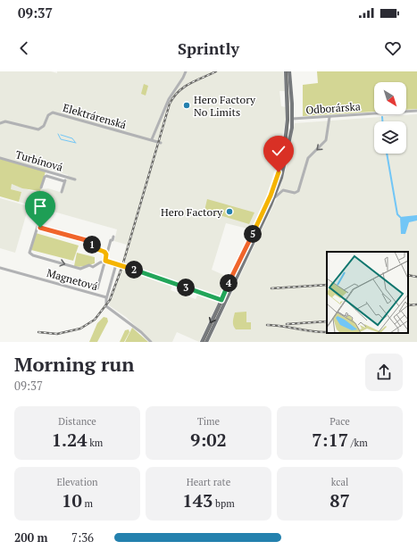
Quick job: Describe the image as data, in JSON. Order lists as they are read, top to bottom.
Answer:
{
  "streets": {
    "street": [
      "Odborárska",
      "Elektrárenská",
      "Turbínová",
      "Magnetová"
    ]
  },
  "places": ["Hero Factory No Limits", "Hero Factory"],
  "north": "bottom right",
  "page": {
    "status": "09:37",
    "header": "Sprintly",
    "pins": [
      "5",
      "1",
      "2",
      "4",
      "3"
    ],
    "heading": ["Morning run", "09:37"],
    "stats": [
      ["Distance", "1.24 km"],
      ["Time", "9:02"],
      ["Pace", "7:17 /km"],
      ["Elevation", "10 m"],
      ["Heart rate", "143 bpm"],
      ["kcal", "87"]
    ],
    "list": [
      {
        "name": "200 m",
        "note": "7:36"
      }
    ]
  }
}
